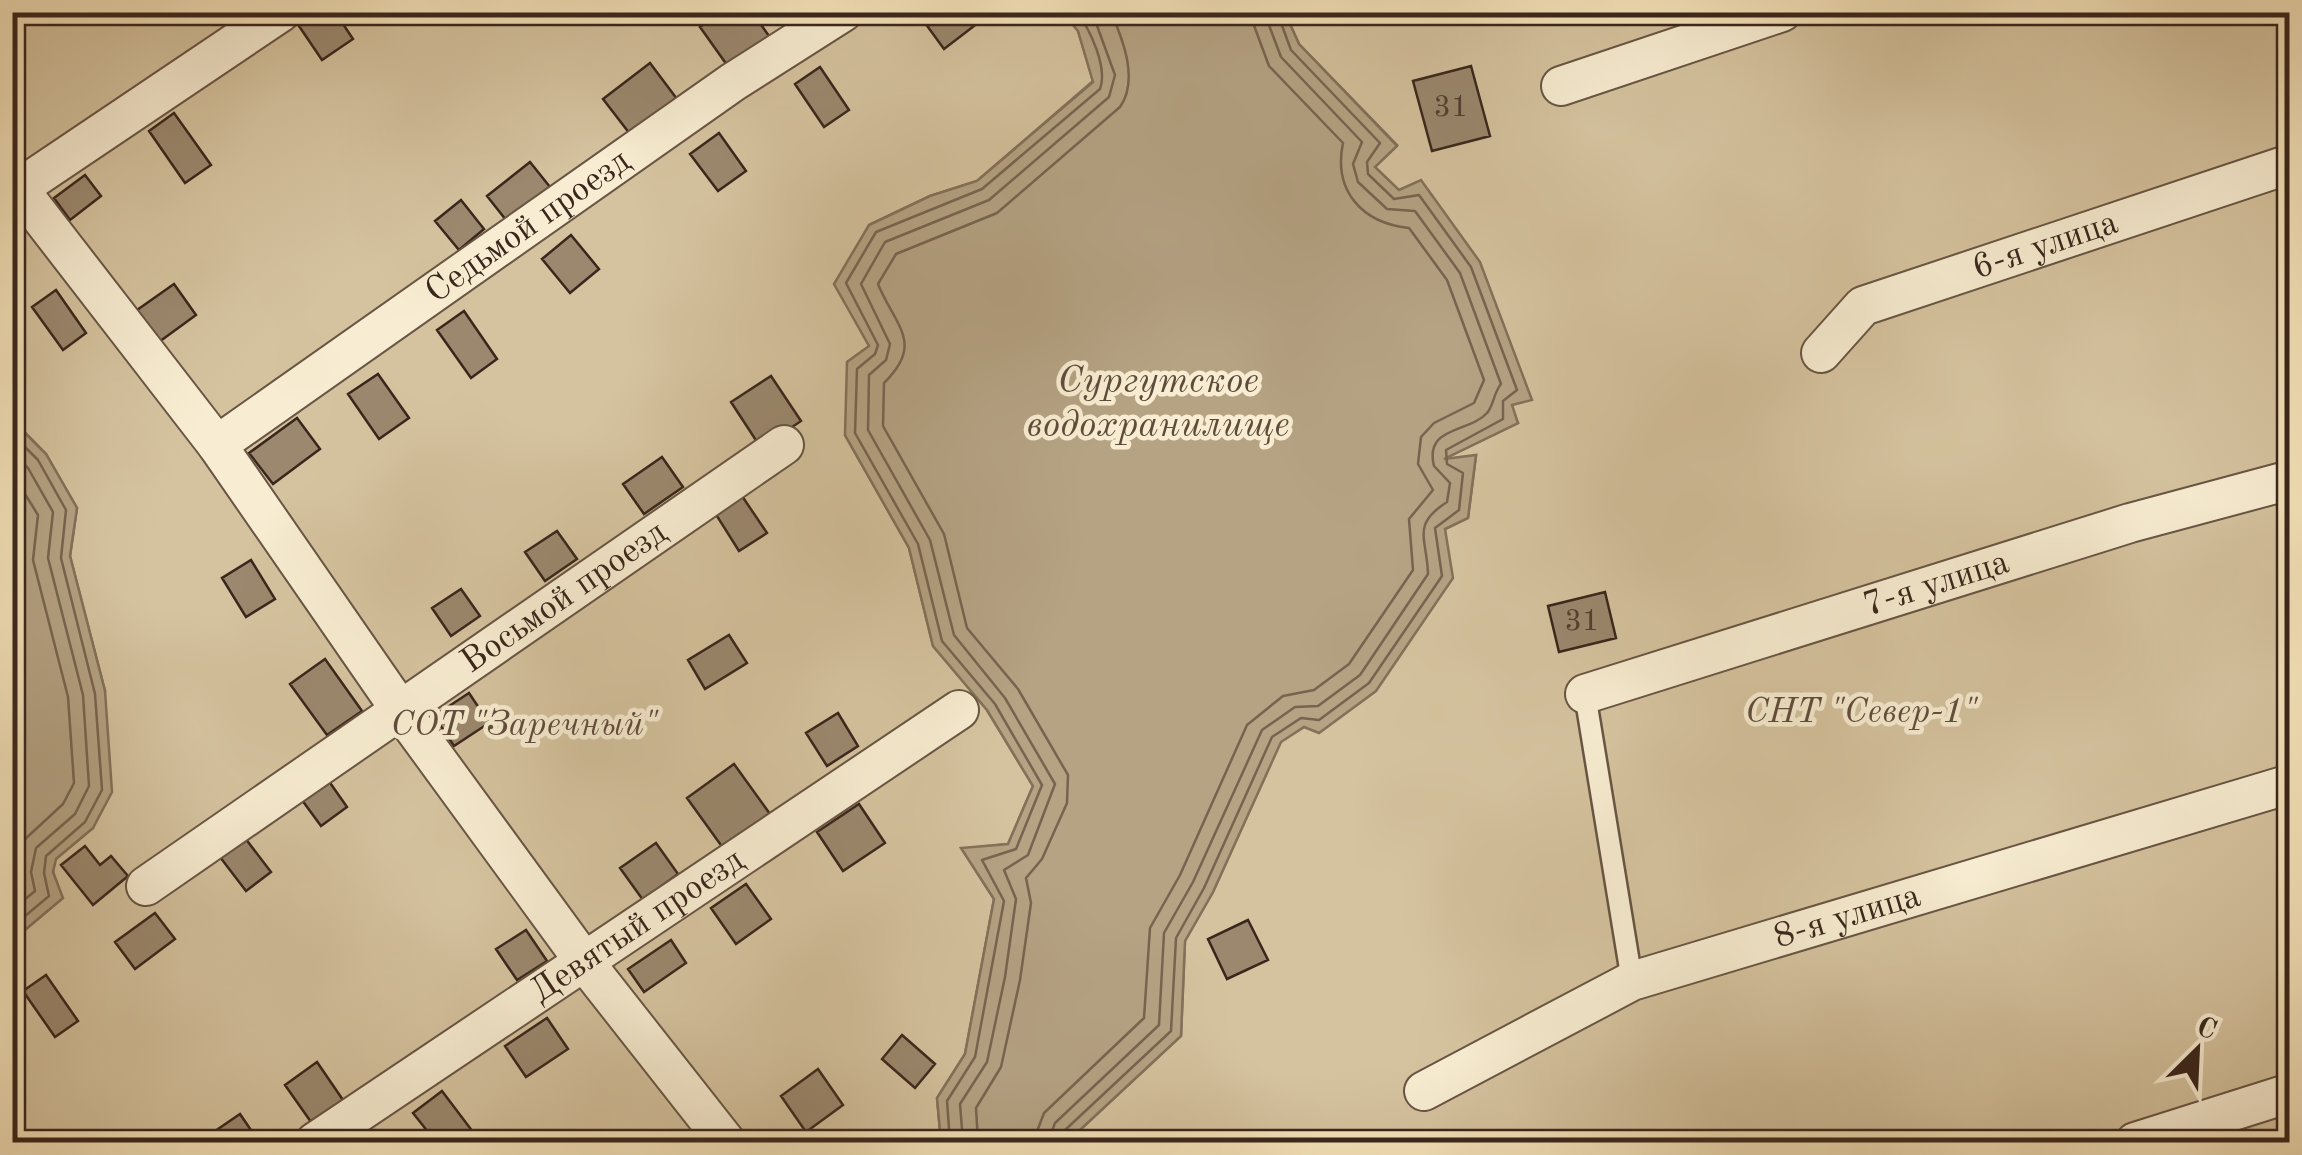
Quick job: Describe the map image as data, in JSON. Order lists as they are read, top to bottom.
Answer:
{
  "streets": {
    "street": [
      "Седьмой проезд",
      "6-я улица",
      "7-я улица",
      "Восьмой проезд",
      "8-я улица",
      "Девятый проезд"
    ]
  },
  "water": ["Сургутское водохранилище"],
  "parks": ["СНТ \"Север-1\"", "СОТ \"Заречный\""],
  "house_numbers": ["31", "31"],
  "north": "top right"
}
